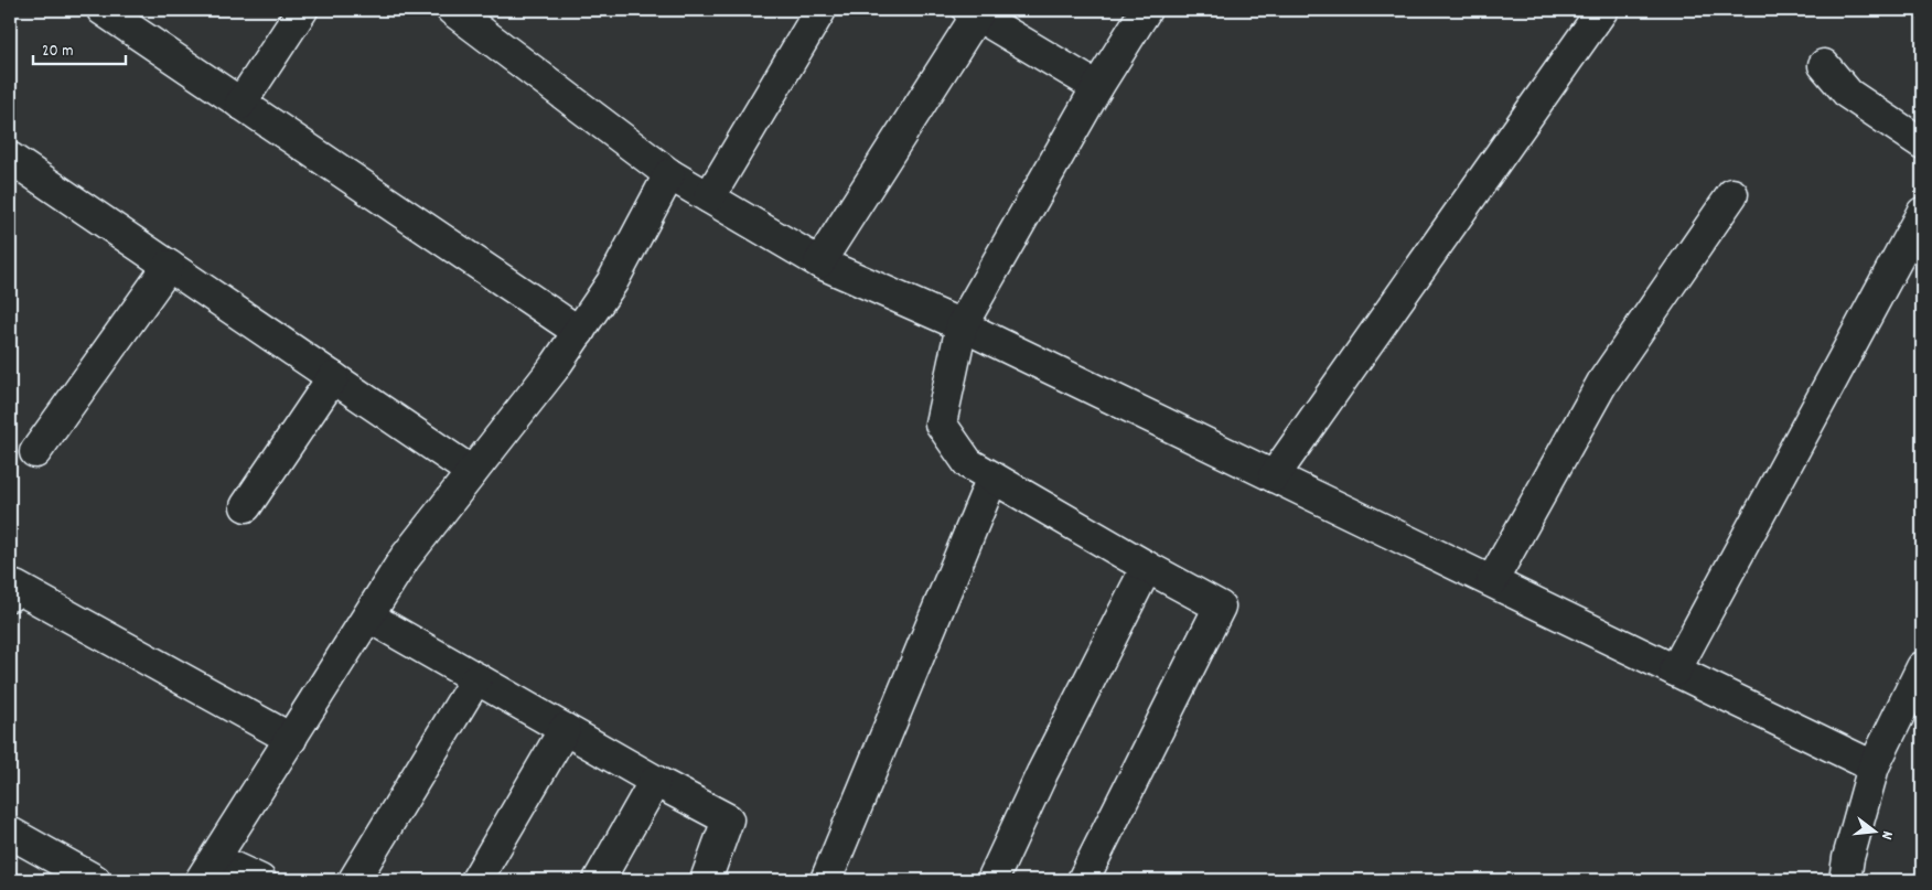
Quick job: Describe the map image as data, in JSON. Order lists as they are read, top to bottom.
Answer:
{
  "scale_bar": "20 m",
  "north": "right"
}
